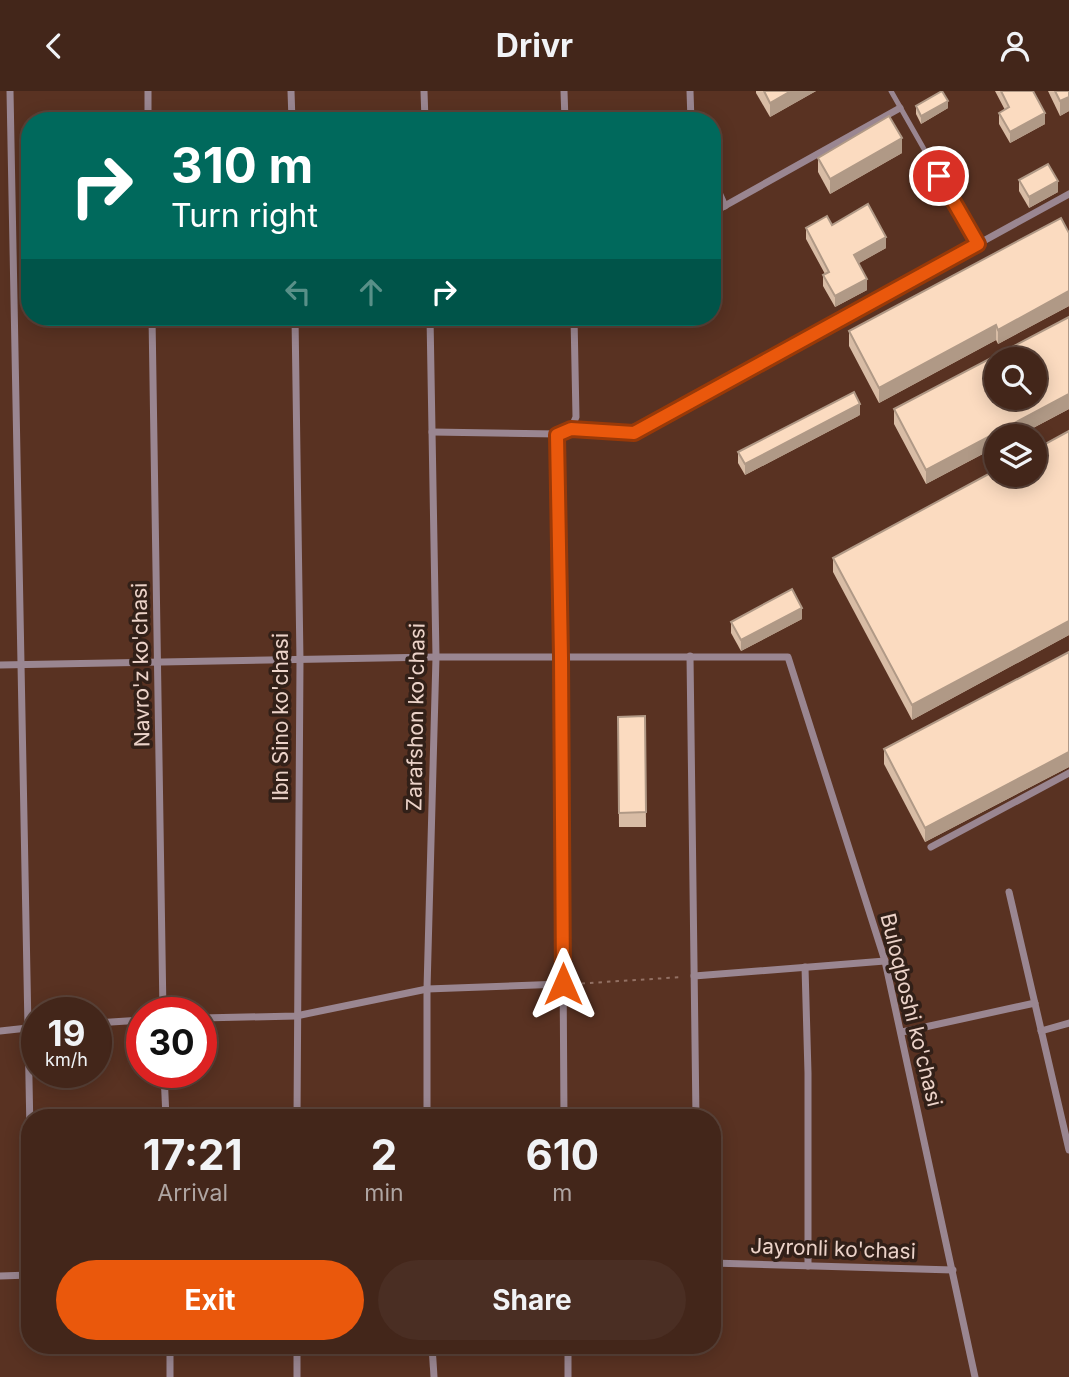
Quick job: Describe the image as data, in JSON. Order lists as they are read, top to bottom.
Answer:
{
  "streets": {
    "street": [
      "Navro'z ko'chasi",
      "Ibn Sino ko'chasi",
      "Zarafshon ko'chasi",
      "Buloqboshi ko'chasi",
      "Jayronli ko'chasi"
    ]
  },
  "crossings": [
    ["Buloqboshi ko'chasi", "Jayronli ko'chasi"]
  ],
  "page": {
    "header": "Drivr",
    "turn": ["310 m", "Turn right"],
    "speed": "19 km/h",
    "limit": "30",
    "eta": [
      "17:21",
      "Arrival",
      "2",
      "min",
      "610",
      "m"
    ],
    "buttons": ["Exit", "Share"]
  }
}
